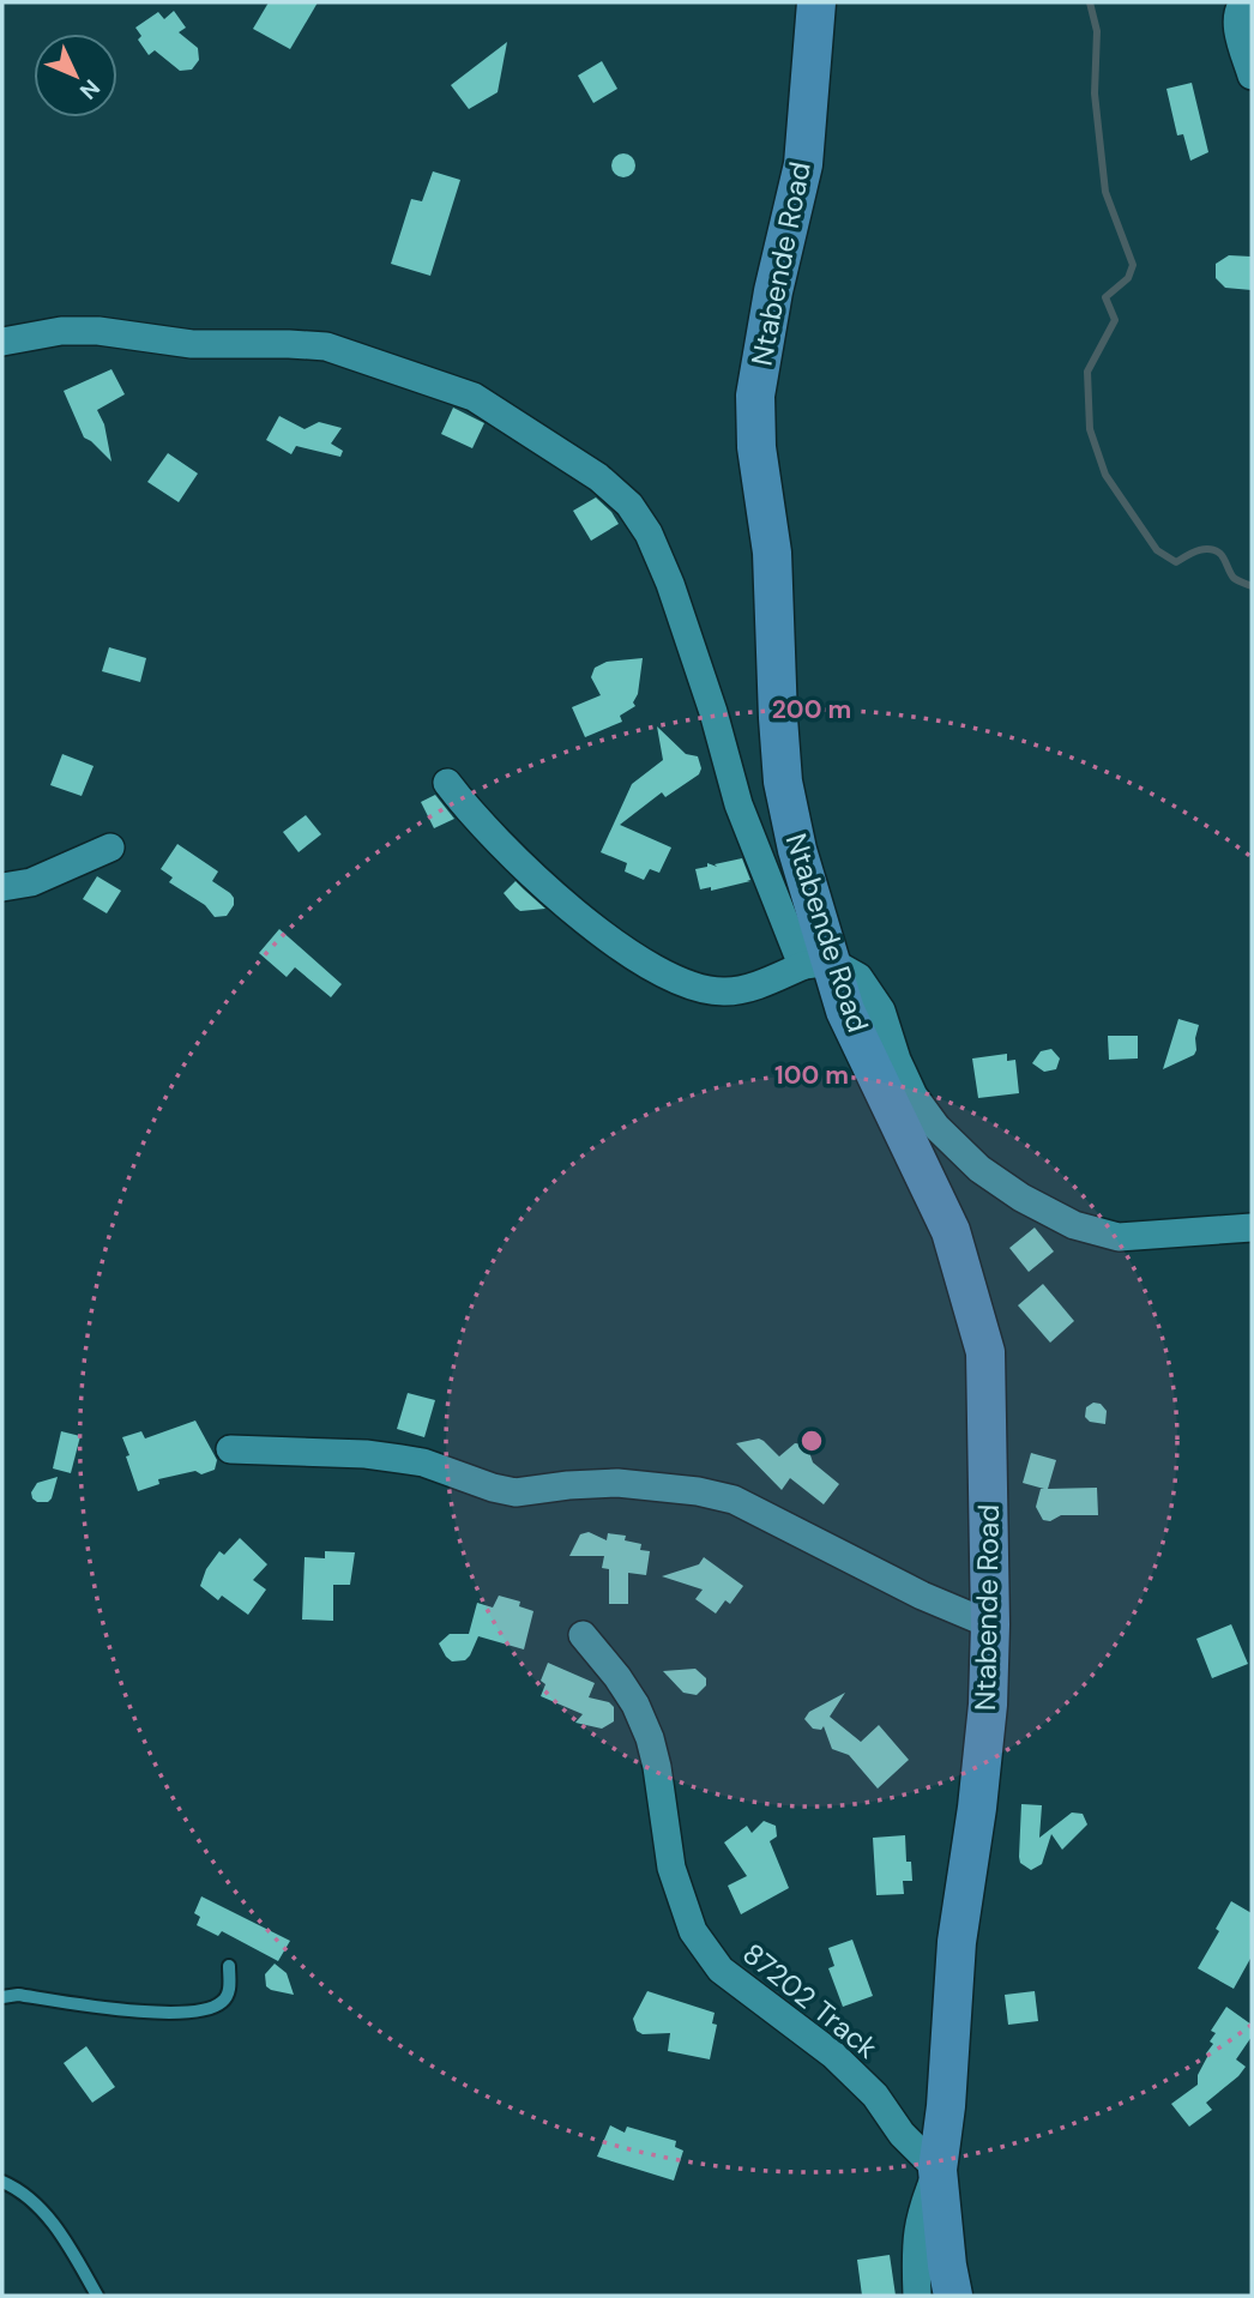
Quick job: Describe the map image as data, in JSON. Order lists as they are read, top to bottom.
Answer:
{
  "streets": {
    "street": ["Ntabende Road", "87202 Track"]
  },
  "crossings": [
    ["Ntabende Road", "87202 Track"]
  ],
  "north": "bottom right",
  "rings": ["200 m", "100 m"]
}
